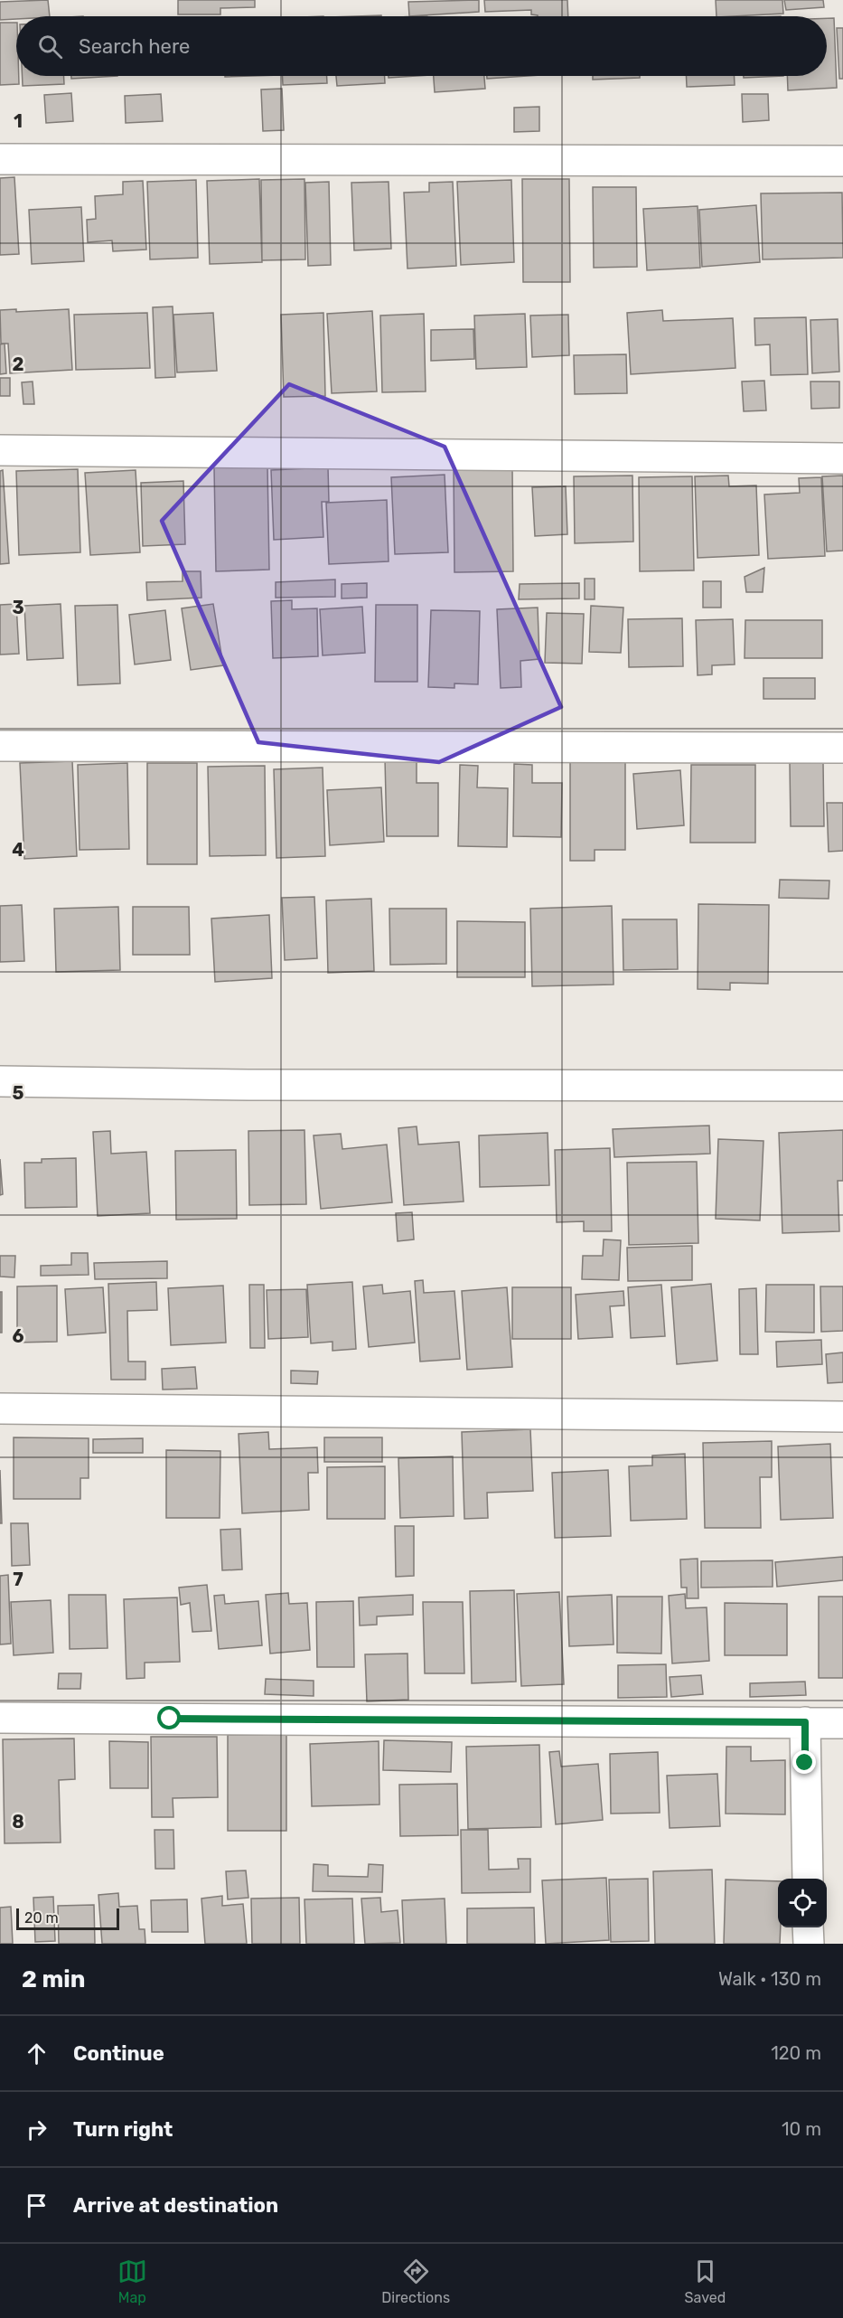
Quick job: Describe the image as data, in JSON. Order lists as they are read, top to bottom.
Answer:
{
  "scale_bar": "20 m",
  "page": {
    "search": "Search here",
    "scale": "20 m",
    "heading": ["2 min", "Walk · 130 m"],
    "list": [
      ["Continue", "120 m"],
      ["Turn right", "10 m"],
      "Arrive at destination"
    ],
    "nav": ["Map", "Directions", "Saved"]
  },
  "grid": {
    "rows": [
      "1",
      "2",
      "3",
      "4",
      "5",
      "6",
      "7",
      "8"
    ]
  }
}
